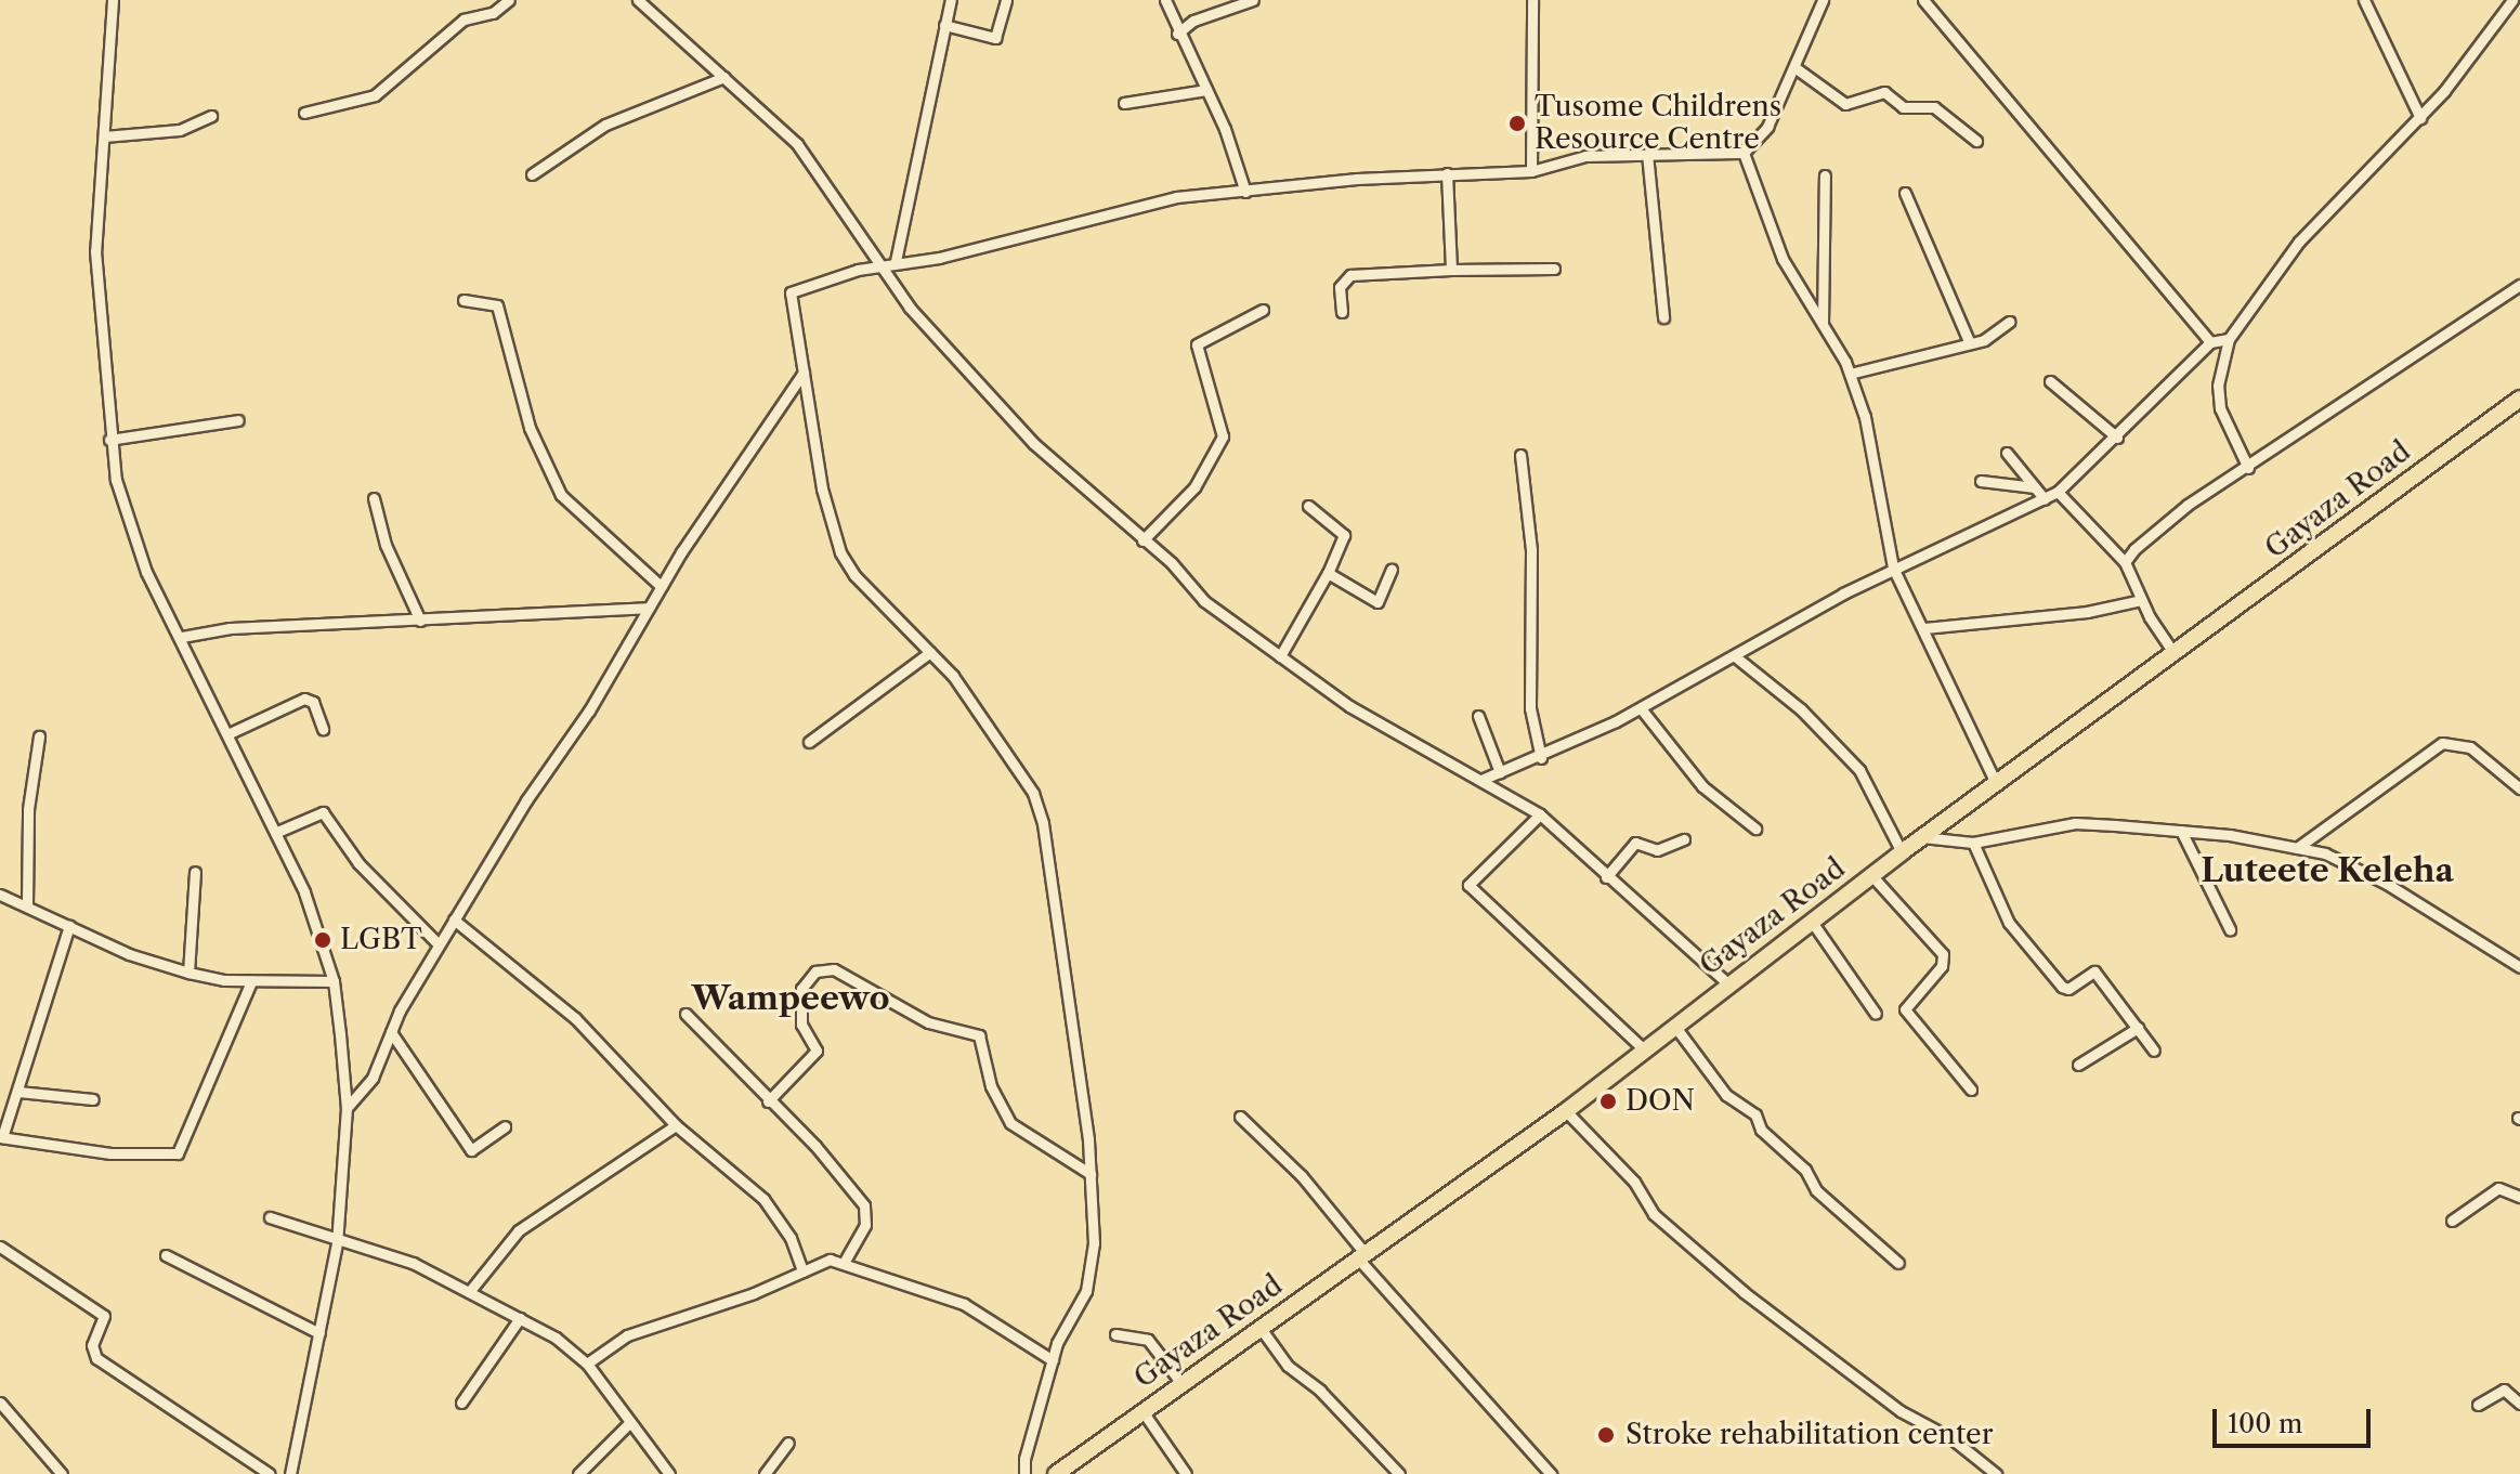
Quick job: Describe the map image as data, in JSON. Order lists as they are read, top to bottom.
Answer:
{
  "streets": {
    "main road": ["Gayaza Road"]
  },
  "districts": ["Luteete Keleha", "Wampeewo"],
  "places": [
    "Tusome Childrens Resource Centre",
    "LGBT",
    "DON",
    "Stroke rehabilitation center"
  ],
  "scale_bar": "100 m"
}
